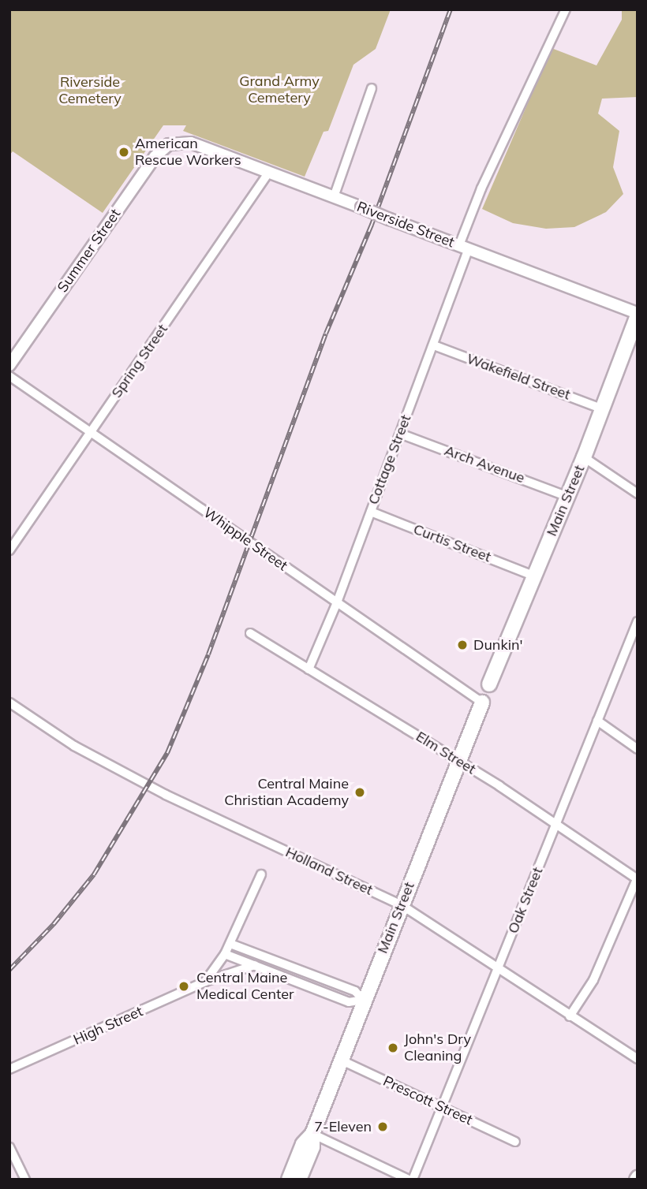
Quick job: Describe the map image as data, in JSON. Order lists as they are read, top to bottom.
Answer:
{
  "streets": {
    "highway": ["Main Street"],
    "street": [
      "Riverside Street",
      "Summer Street",
      "Spring Street",
      "Wakefield Street",
      "Cottage Street",
      "Arch Avenue",
      "Whipple Street",
      "Curtis Street",
      "Elm Street",
      "Holland Street",
      "Oak Street",
      "High Street",
      "Prescott Street"
    ]
  },
  "crossings": [
    ["Riverside Street", "Summer Street"],
    ["Riverside Street", "Spring Street"],
    ["Riverside Street", "Cottage Street"],
    ["Riverside Street", "Main Street"],
    ["Spring Street", "Whipple Street"],
    ["Wakefield Street", "Cottage Street"],
    ["Wakefield Street", "Main Street"],
    ["Cottage Street", "Arch Avenue"],
    ["Cottage Street", "Whipple Street"],
    ["Cottage Street", "Curtis Street"],
    ["Cottage Street", "Elm Street"],
    ["Arch Avenue", "Main Street"],
    ["Main Street", "Whipple Street"],
    ["Main Street", "Curtis Street"],
    ["Main Street", "Elm Street"],
    ["Main Street", "Holland Street"],
    ["Main Street", "Prescott Street"],
    ["Elm Street", "Oak Street"],
    ["Holland Street", "Oak Street"],
    ["Oak Street", "Prescott Street"]
  ],
  "parks": ["Grand Army Cemetery", "Riverside Cemetery"],
  "places": [
    "American Rescue Workers",
    "Dunkin'",
    "Central Maine Christian Academy",
    "Central Maine Medical Center",
    "John's Dry Cleaning",
    "7-Eleven"
  ]
}
